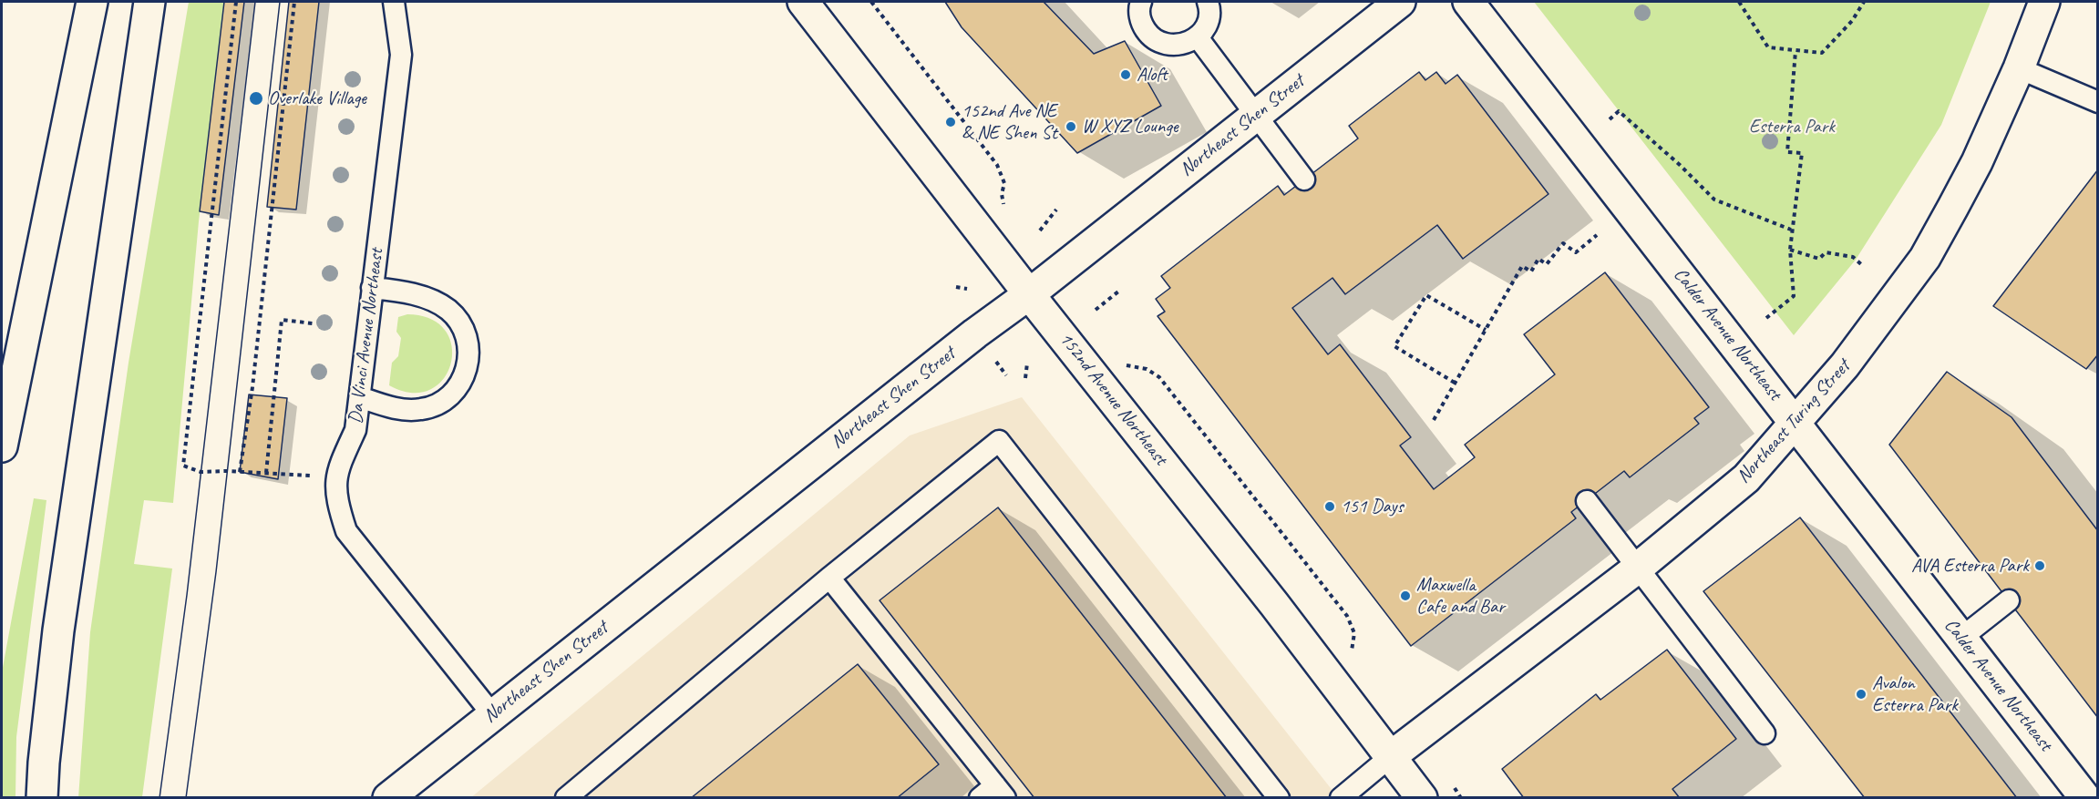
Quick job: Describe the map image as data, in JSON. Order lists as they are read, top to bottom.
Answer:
{
  "streets": {
    "main road": [
      "Northeast Shen Street",
      "Calder Avenue Northeast",
      "152nd Avenue Northeast",
      "Northeast Turing Street"
    ],
    "lane": ["Da Vinci Avenue Northeast"]
  },
  "crossings": [
    ["Northeast Shen Street", "Da Vinci Avenue Northeast"],
    ["Northeast Shen Street", "152nd Avenue Northeast"],
    ["Calder Avenue Northeast", "Northeast Turing Street"],
    ["152nd Avenue Northeast", "Northeast Turing Street"]
  ],
  "parks": ["Esterra Park"],
  "places": [
    "Aloft",
    "Overlake Village",
    "152nd Ave NE & NE Shen St",
    "W XYZ Lounge",
    "151 Days",
    "AVA Esterra Park",
    "Maxwella Cafe and Bar",
    "Avalon Esterra Park"
  ]
}
